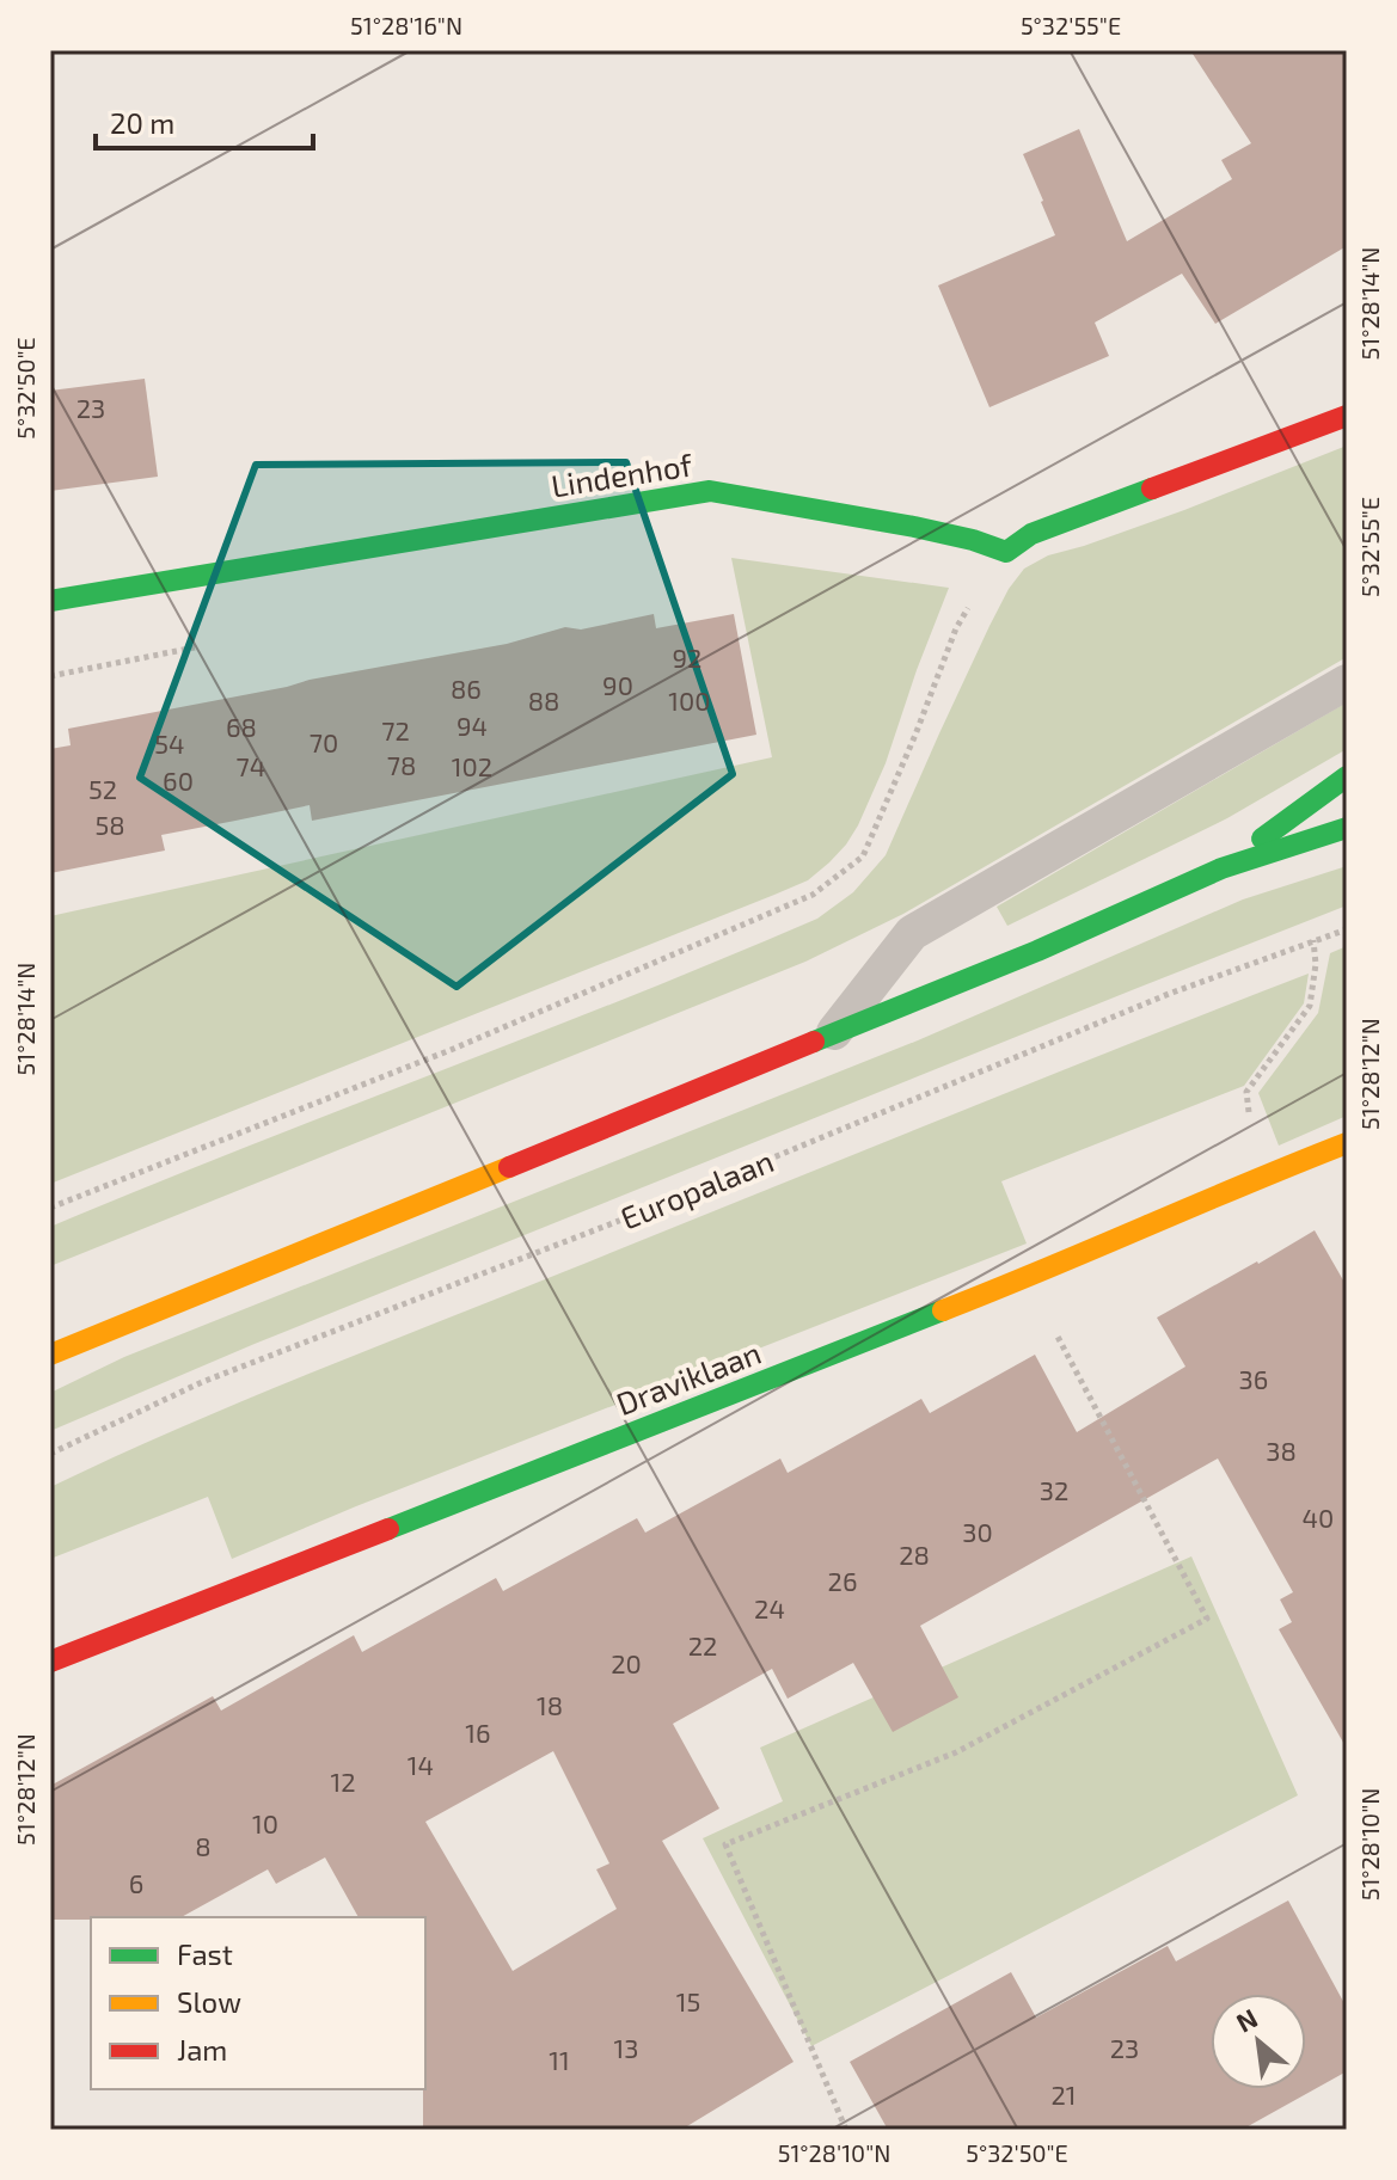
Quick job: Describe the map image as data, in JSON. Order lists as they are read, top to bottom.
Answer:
{
  "streets": {
    "street": ["Lindenhof", "Draviklaan"],
    "path": ["Europalaan"]
  },
  "house_numbers": [
    "23",
    "92",
    "90",
    "86",
    "88",
    "100",
    "94",
    "68",
    "72",
    "70",
    "54",
    "78",
    "74",
    "102",
    "60",
    "52",
    "58",
    "36",
    "38",
    "32",
    "40",
    "30",
    "28",
    "26",
    "24",
    "22",
    "20",
    "18",
    "16",
    "14",
    "12",
    "10",
    "8",
    "6",
    "15",
    "13",
    "23",
    "11",
    "21"
  ],
  "legend": ["Fast", "Slow", "Jam"],
  "scale_bar": "20 m",
  "north": "top left",
  "coordinates": [
    "51°28'16\"N",
    "5°32'55\"E",
    "51°28'14\"N",
    "5°32'50\"E",
    "51°28'12\"N",
    "51°28'10\"N"
  ]
}
